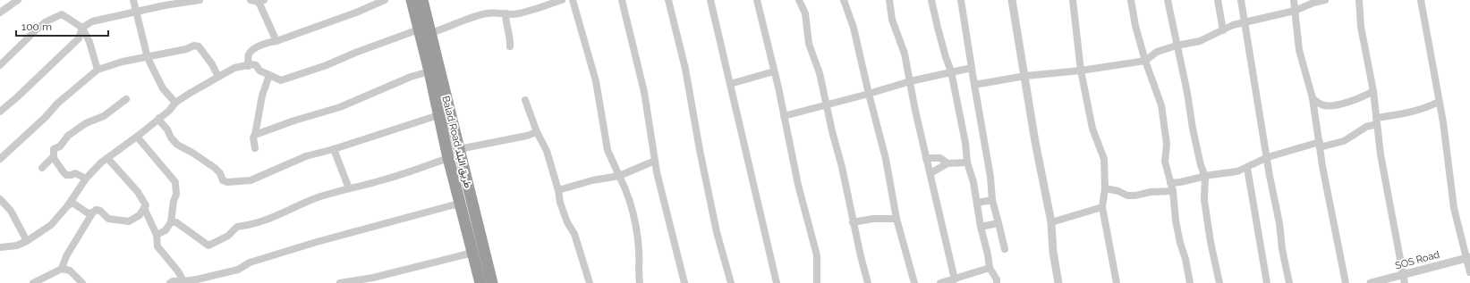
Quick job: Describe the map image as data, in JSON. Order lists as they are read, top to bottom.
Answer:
{
  "streets": {
    "highway": ["Balad Road طريق البلد"],
    "street": ["SOS Road"]
  },
  "scale_bar": "100 m"
}
